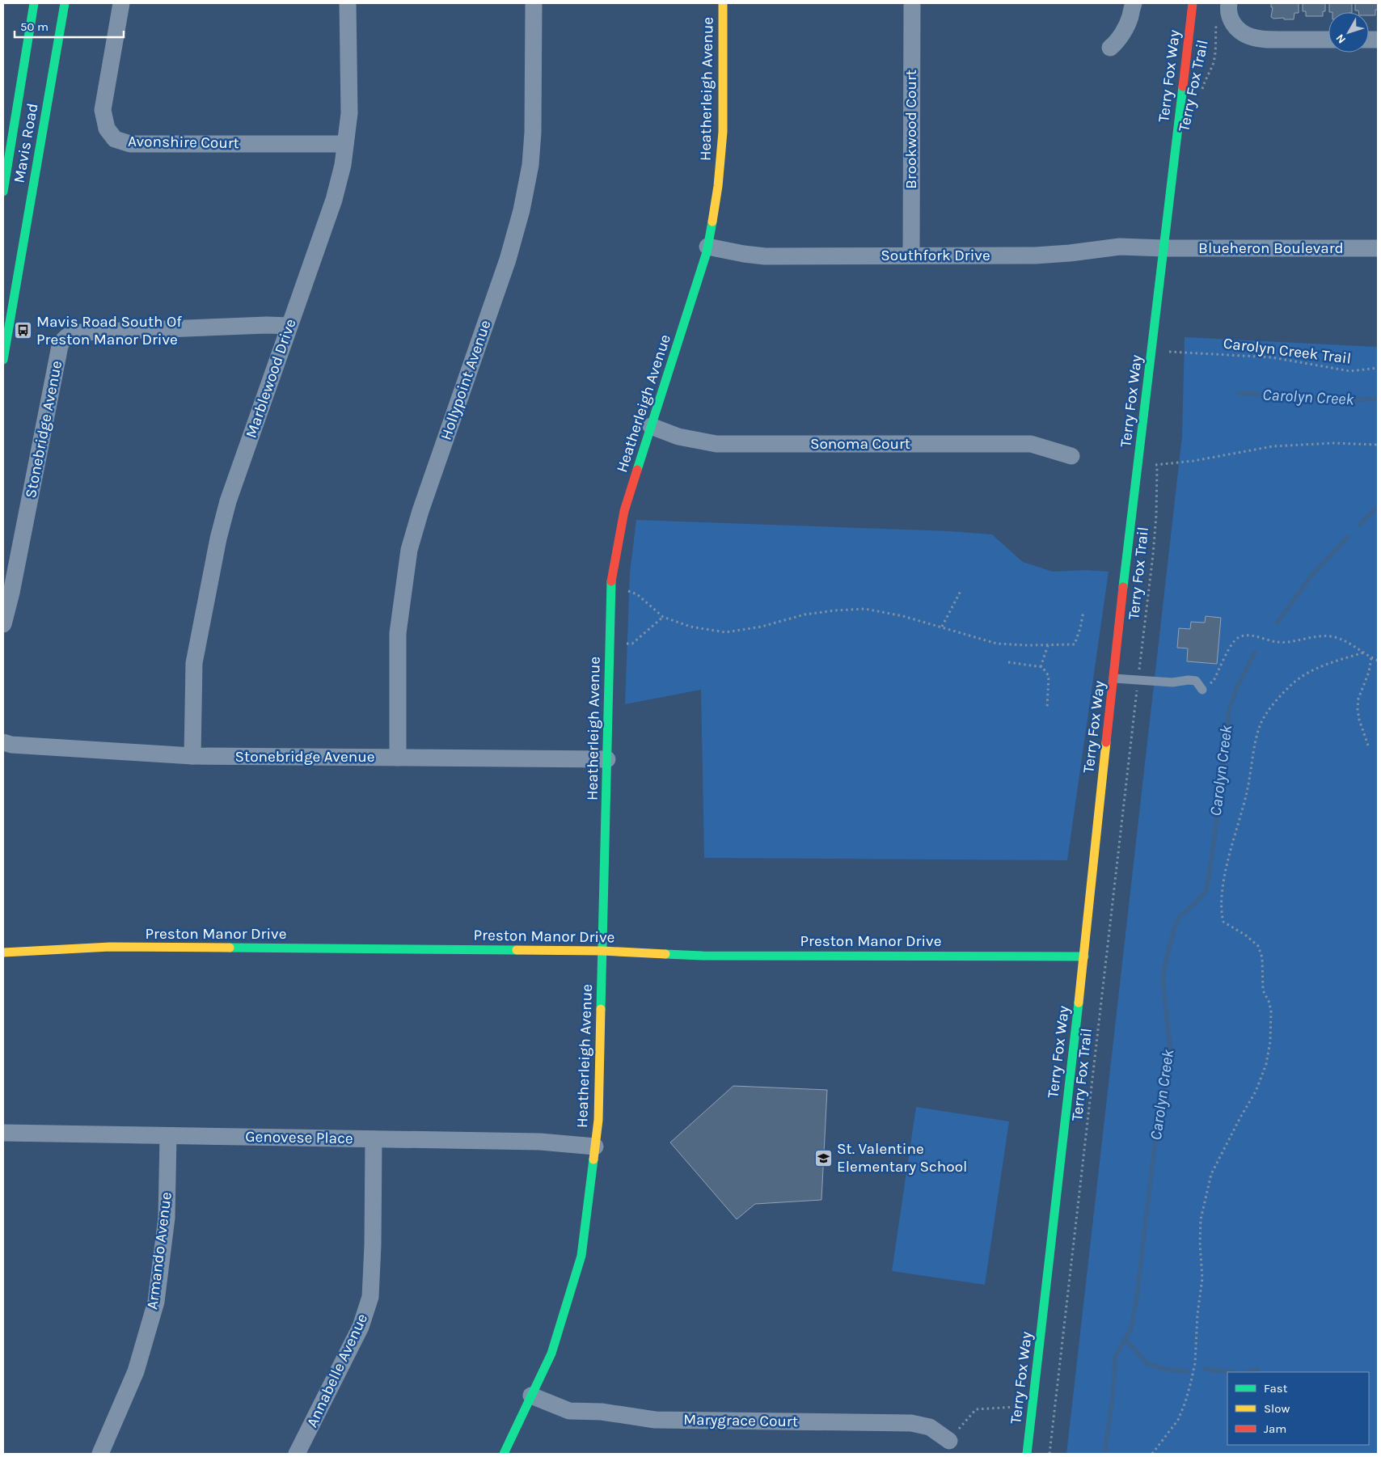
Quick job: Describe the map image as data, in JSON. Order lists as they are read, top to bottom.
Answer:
{
  "streets": {
    "street": [
      "Terry Fox Way",
      "Heatherleigh Avenue",
      "Brookwood Court",
      "Avonshire Court",
      "Mavis Road",
      "Blueheron Boulevard",
      "Southfork Drive",
      "Marblewood Drive",
      "Hollypoint Avenue",
      "Stonebridge Avenue",
      "Sonoma Court",
      "Preston Manor Drive",
      "Genovese Place",
      "Armando Avenue",
      "Annabelle Avenue",
      "Marygrace Court"
    ],
    "path": ["Terry Fox Trail", "Carolyn Creek Trail"]
  },
  "crossings": [
    ["Terry Fox Way", "Blueheron Boulevard"],
    ["Terry Fox Way", "Southfork Drive"],
    ["Terry Fox Way", "Preston Manor Drive"],
    ["Heatherleigh Avenue", "Southfork Drive"],
    ["Heatherleigh Avenue", "Stonebridge Avenue"],
    ["Heatherleigh Avenue", "Sonoma Court"],
    ["Heatherleigh Avenue", "Preston Manor Drive"],
    ["Heatherleigh Avenue", "Genovese Place"],
    ["Heatherleigh Avenue", "Marygrace Court"],
    ["Brookwood Court", "Southfork Drive"],
    ["Avonshire Court", "Marblewood Drive"],
    ["Blueheron Boulevard", "Southfork Drive"],
    ["Marblewood Drive", "Stonebridge Avenue"],
    ["Hollypoint Avenue", "Stonebridge Avenue"],
    ["Genovese Place", "Armando Avenue"],
    ["Genovese Place", "Annabelle Avenue"]
  ],
  "water": ["Carolyn Creek"],
  "places": {
    "bus stop": ["Mavis Road South Of Preston Manor Drive"],
    "school or university": ["St. Valentine Elementary School"]
  },
  "legend": ["Fast", "Slow", "Jam"],
  "scale_bar": "50 m",
  "north": "bottom left"
}
